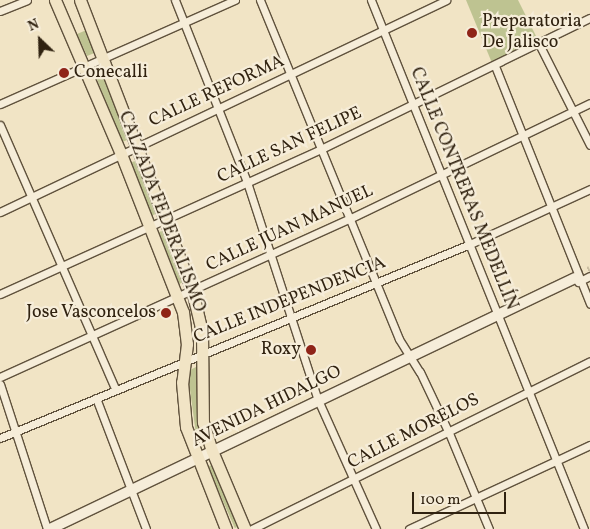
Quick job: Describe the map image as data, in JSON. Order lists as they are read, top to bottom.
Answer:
{
  "streets": {
    "main road": ["CALZADA FEDERALISMO", "AVENIDA HIDALGO"],
    "street": [
      "CALLE REFORMA",
      "CALLE SAN FELIPE",
      "CALLE CONTRERAS MEDELLÍN",
      "CALLE JUAN MANUEL",
      "CALLE INDEPENDENCIA",
      "CALLE MORELOS"
    ]
  },
  "crossings": [
    ["CALLE REFORMA", "CALLE CONTRERAS MEDELLÍN"],
    ["CALLE REFORMA", "CALZADA FEDERALISMO"],
    ["CALLE SAN FELIPE", "CALLE CONTRERAS MEDELLÍN"],
    ["CALLE SAN FELIPE", "CALZADA FEDERALISMO"],
    ["CALLE CONTRERAS MEDELLÍN", "CALLE JUAN MANUEL"],
    ["CALLE CONTRERAS MEDELLÍN", "CALLE INDEPENDENCIA"],
    ["CALLE CONTRERAS MEDELLÍN", "AVENIDA HIDALGO"],
    ["CALLE CONTRERAS MEDELLÍN", "CALLE MORELOS"],
    ["CALZADA FEDERALISMO", "CALLE JUAN MANUEL"],
    ["CALZADA FEDERALISMO", "CALLE INDEPENDENCIA"],
    ["CALZADA FEDERALISMO", "AVENIDA HIDALGO"]
  ],
  "places": [
    "Preparatoria De Jalisco",
    "Conecalli",
    "Jose Vasconcelos",
    "Roxy"
  ],
  "scale_bar": "100 m",
  "north": "top left"
}
